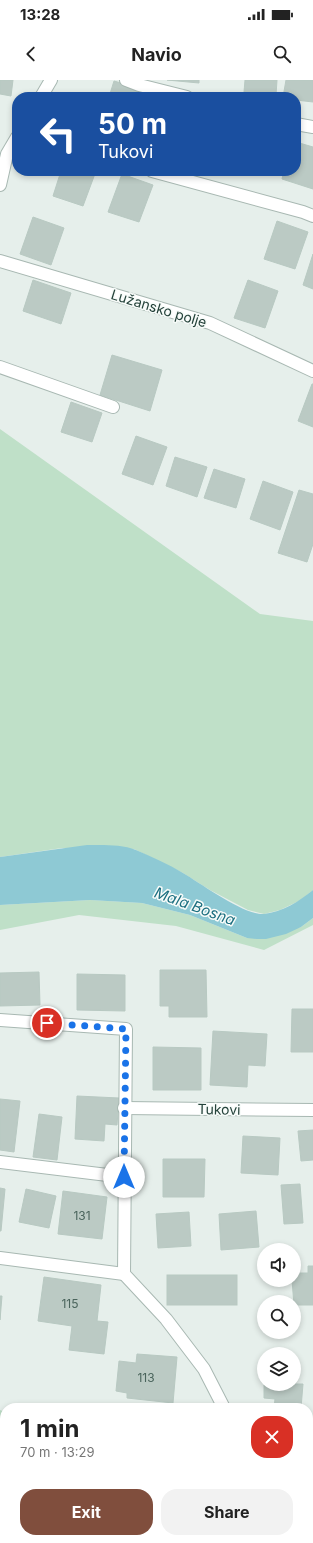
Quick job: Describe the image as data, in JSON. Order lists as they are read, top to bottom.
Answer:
{
  "streets": {
    "street": ["Lužansko polje", "Tukovi"]
  },
  "water": ["Mala Bosna"],
  "house_numbers": ["131", "115", "113"],
  "page": {
    "status": "13:28",
    "header": "Navio",
    "turn": ["50 m", "Tukovi"],
    "heading": ["1 min", "70 m · 13:29"],
    "buttons": ["Exit", "Share"]
  }
}
